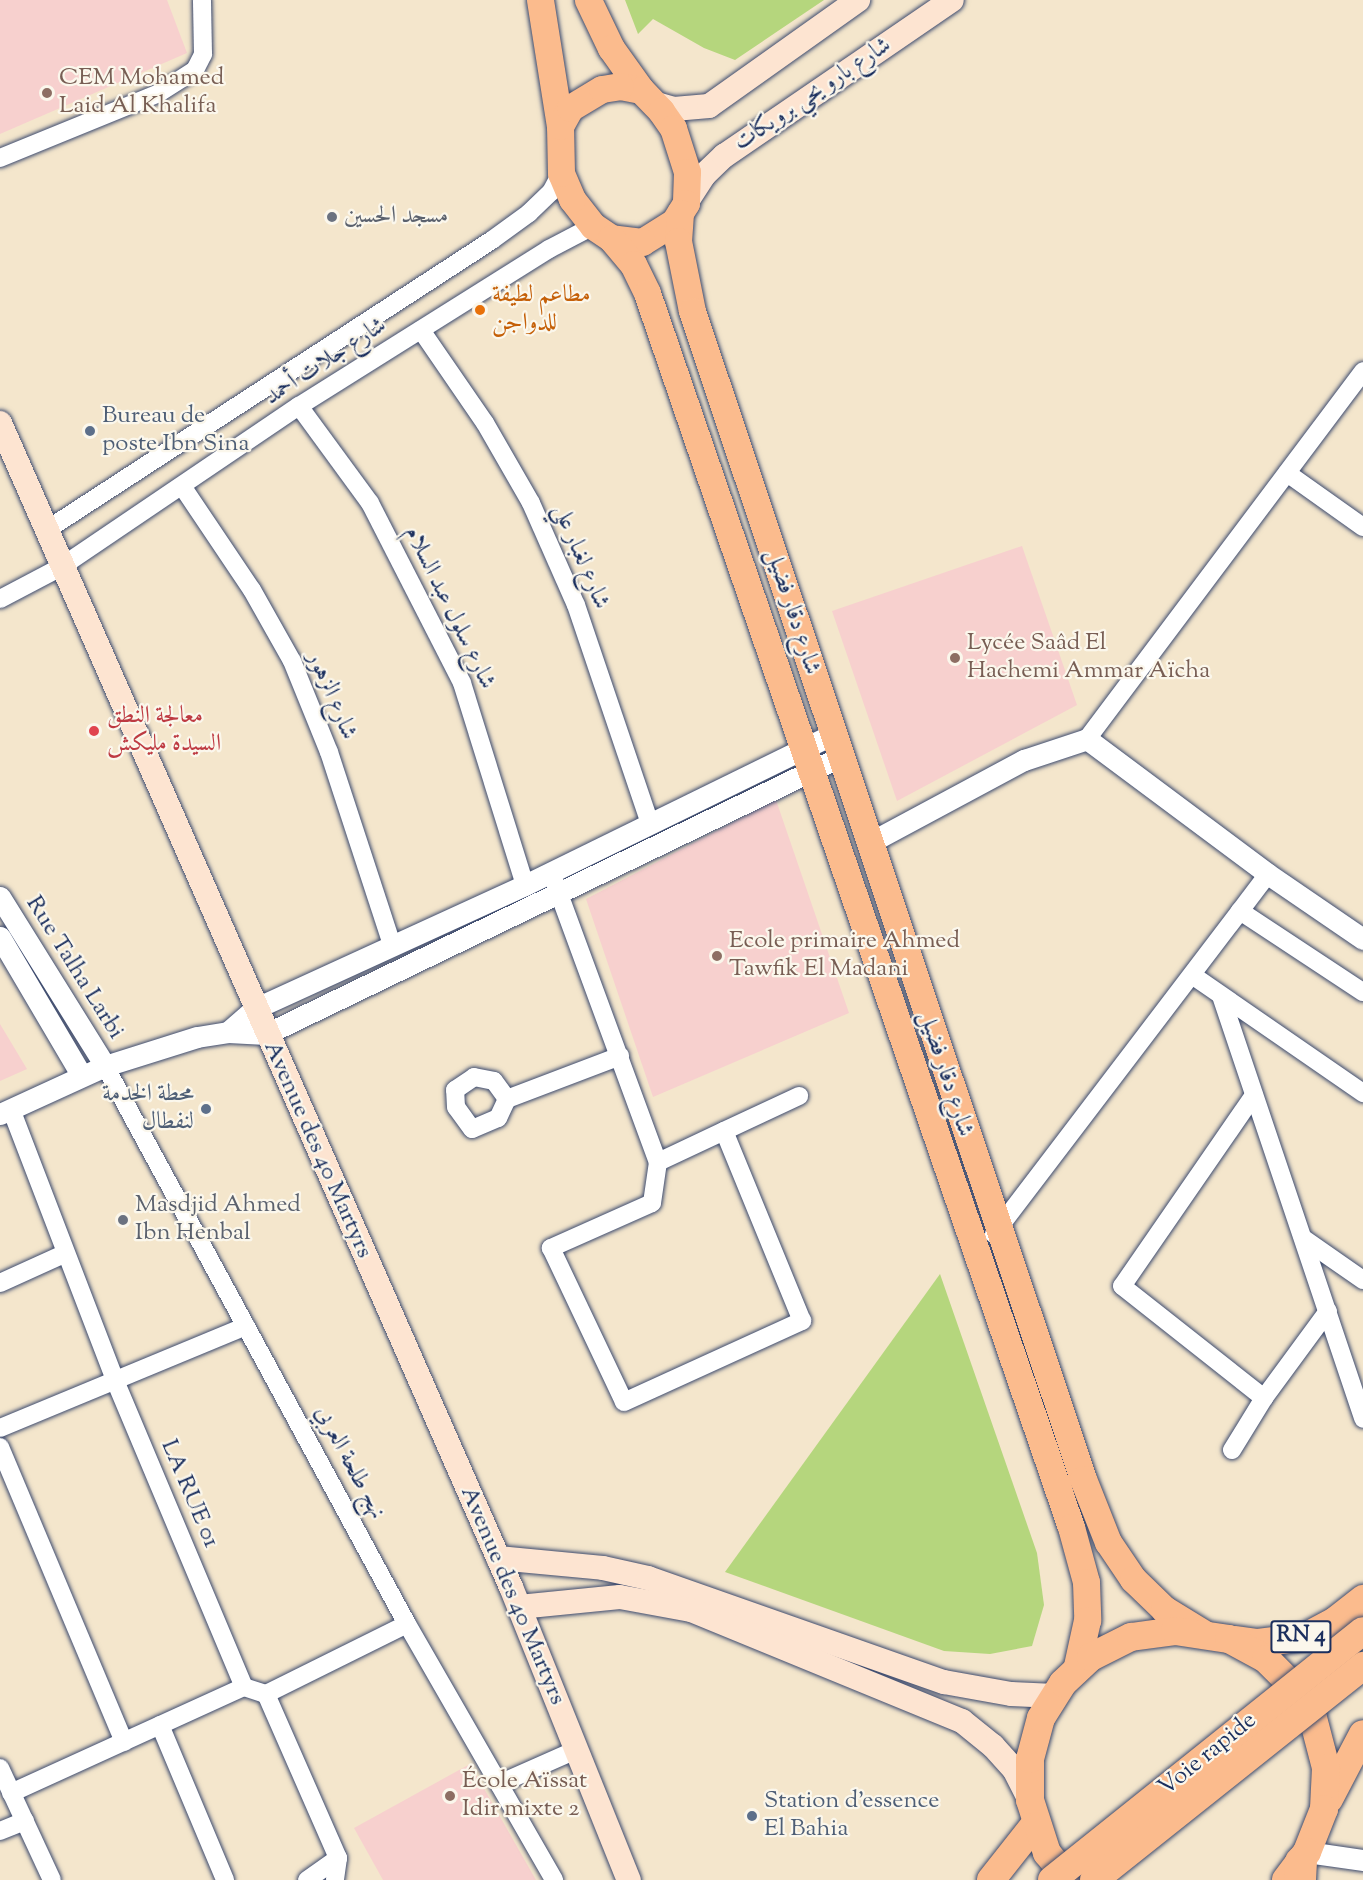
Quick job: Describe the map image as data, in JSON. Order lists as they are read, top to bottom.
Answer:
{
  "streets": {
    "highway": ["RN 4", "Voie rapide"],
    "main road": ["شارع بارو يحي برويكات", "شارع دقار فضيل", "Avenue des 40 Martyrs"],
    "street": [
      "شارع جلات أحمد",
      "شارع لغبار علي",
      "شارع سلول عبد السلام",
      "شارع الزهور",
      "Rue Talha Larbi",
      "نهج طلحة العربي",
      "LA RUE 01"
    ]
  },
  "crossings": [
    ["شارع بارو يحي برويكات", "شارع جلات أحمد"],
    ["شارع بارو يحي برويكات", "شارع دقار فضيل"],
    ["شارع جلات أحمد", "شارع لغبار علي"],
    ["شارع جلات أحمد", "شارع سلول عبد السلام"],
    ["شارع جلات أحمد", "شارع دقار فضيل"],
    ["شارع جلات أحمد", "شارع الزهور"],
    ["شارع جلات أحمد", "Avenue des 40 Martyrs"],
    ["شارع دقار فضيل", "RN 4"],
    ["Rue Talha Larbi", "نهج طلحة العربي"]
  ],
  "places": [
    "CEM Mohamed Laid Al Khalifa",
    "مسجد الحسين",
    "مطاعم لطيفة للدواجن",
    "Bureau de poste Ibn Sina",
    "Lycée Saâd El Hachemi Ammar Aïcha",
    "معالجة النطق السيدة مليكش",
    "Ecole primaire Ahmed Tawfik El Madani",
    "محطة الخدمة لنفطال",
    "Masdjid Ahmed Ibn Henbal",
    "École Aïssat Idir mixte 2",
    "Station d'essence El Bahia"
  ]
}
